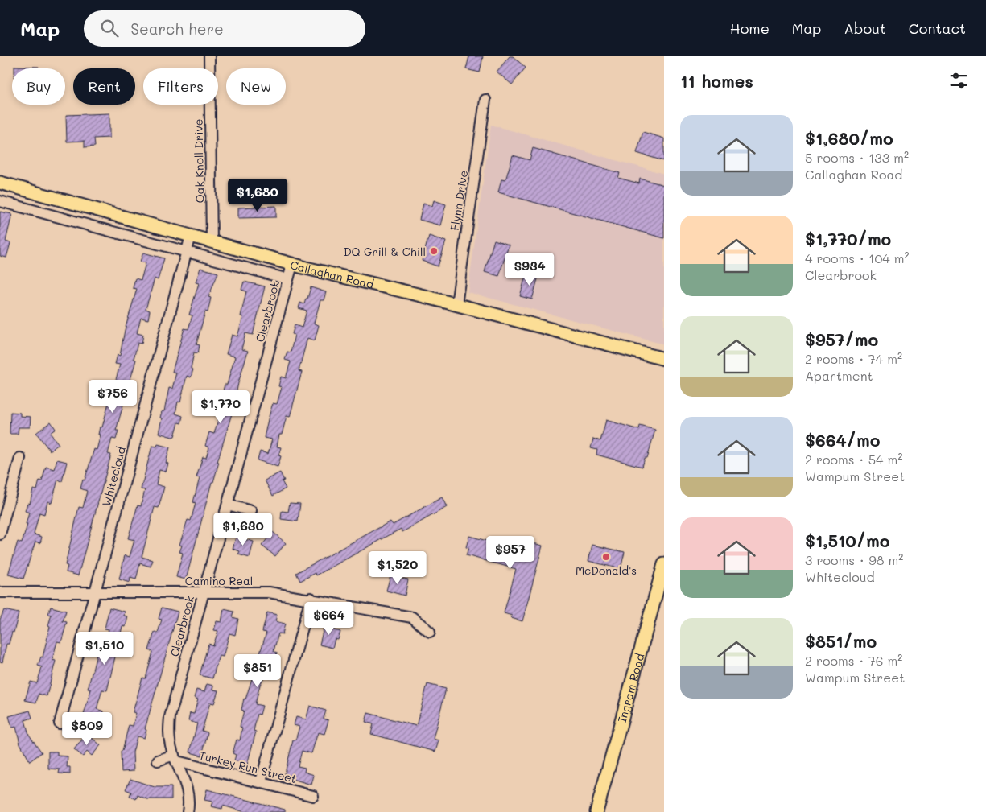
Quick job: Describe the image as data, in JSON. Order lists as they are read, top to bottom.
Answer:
{
  "streets": {
    "main road": ["Callaghan Road", "Ingram Road"],
    "street": [
      "Oak Knoll Drive",
      "Flynn Drive",
      "Clearbrook",
      "Whitecloud",
      "Camino Real",
      "Turkey Run Street"
    ]
  },
  "crossings": [
    ["Oak Knoll Drive", "Callaghan Road"],
    ["Flynn Drive", "Callaghan Road"],
    ["Callaghan Road", "Clearbrook"],
    ["Callaghan Road", "Whitecloud"],
    ["Clearbrook", "Camino Real"],
    ["Clearbrook", "Turkey Run Street"],
    ["Whitecloud", "Camino Real"]
  ],
  "places": ["DQ Grill & Chill", "McDonald's"],
  "page": {
    "header": "Map",
    "search": "Search here",
    "nav": [
      "Home",
      "Map",
      "About",
      "Contact"
    ],
    "heading": "11 homes",
    "chip": [
      "Buy",
      "Rent",
      "Filters",
      "New"
    ],
    "list": [
      {
        "name": "$1,680/mo",
        "note": "5 rooms · 133 m² · Callaghan Road"
      },
      {
        "name": "$1,770/mo",
        "note": "4 rooms · 104 m² · Clearbrook"
      },
      {
        "name": "$957/mo",
        "note": "2 rooms · 74 m² · Apartment"
      },
      {
        "name": "$664/mo",
        "note": "2 rooms · 54 m² · Wampum Street"
      },
      {
        "name": "$1,510/mo",
        "note": "3 rooms · 98 m² · Whitecloud"
      },
      {
        "name": "$851/mo",
        "note": "2 rooms · 76 m² · Wampum Street"
      }
    ],
    "price": [
      "$1,680",
      "$934",
      "$756",
      "$1,770",
      "$1,630",
      "$957",
      "$1,520",
      "$664",
      "$1,510",
      "$851",
      "$809"
    ]
  }
}
